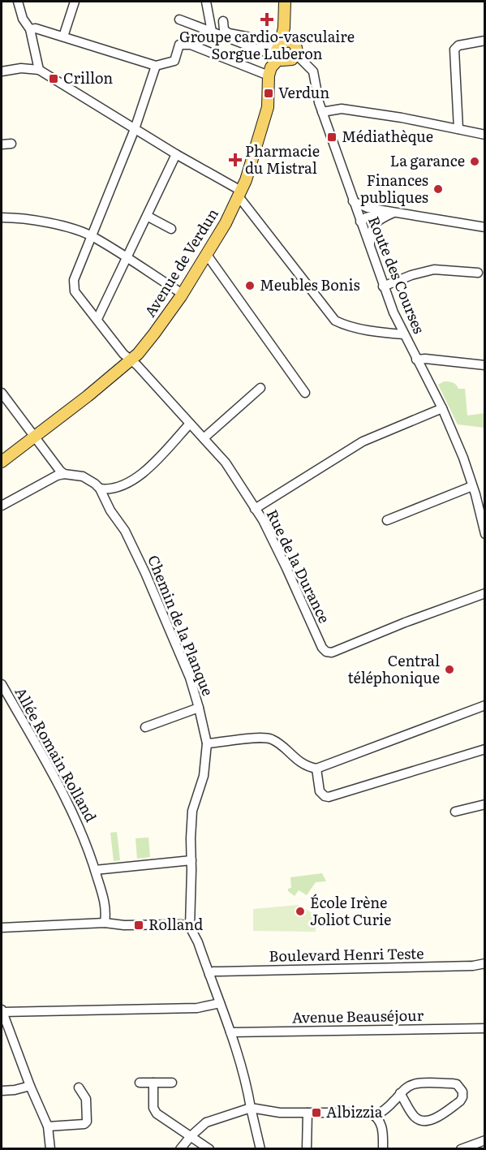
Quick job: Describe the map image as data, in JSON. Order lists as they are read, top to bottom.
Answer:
{
  "streets": {
    "main road": ["Avenue de Verdun"],
    "street": [
      "Route des Courses",
      "Rue de la Durance",
      "Chemin de la Planque",
      "Allée Romain Rolland",
      "Boulevard Henri Teste",
      "Avenue Beauséjour"
    ]
  },
  "crossings": [
    ["Avenue de Verdun", "Rue de la Durance"]
  ],
  "places": {
    "health": ["Groupe cardio-vasculaire Sorgue Luberon", "Pharmacie du Mistral"],
    "transit": [
      "Crillon",
      "Verdun",
      "Médiathèque",
      "Rolland",
      "Albizzia"
    ],
    "other": [
      "La garance",
      "Finances publiques",
      "Meubles Bonis",
      "Central téléphonique",
      "École Irène Joliot Curie"
    ]
  }
}
